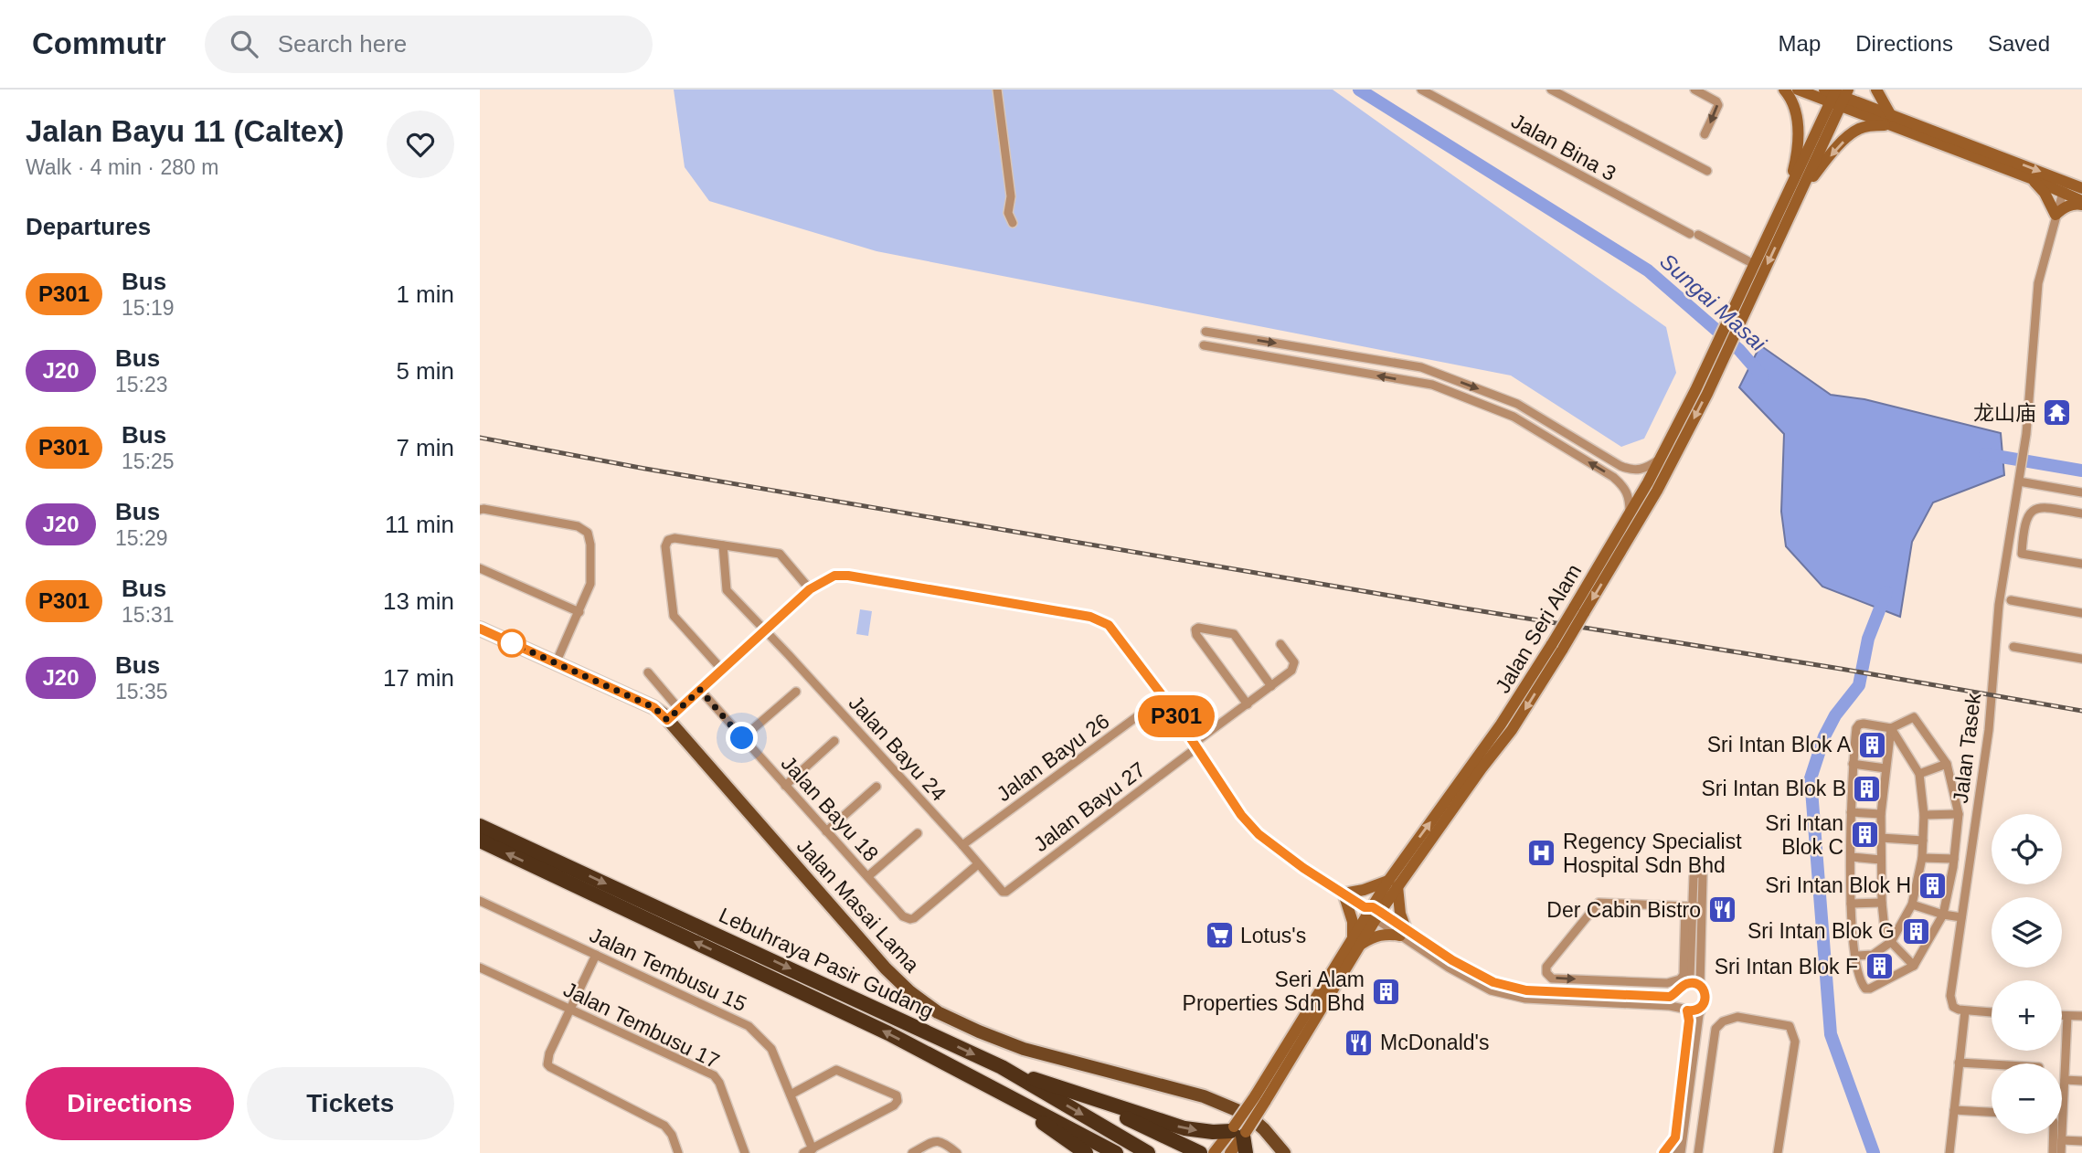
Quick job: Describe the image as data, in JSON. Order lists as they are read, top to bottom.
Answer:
{
  "streets": {
    "highway": ["Lebuhraya Pasir Gudang"],
    "main road": ["Jalan Seri Alam", "Jalan Masai Lama"],
    "street": [
      "Jalan Bina 3",
      "Jalan Bayu 24",
      "Jalan Tasek",
      "Jalan Bayu 26",
      "Jalan Bayu 27",
      "Jalan Bayu 18",
      "Jalan Tembusu 15",
      "Jalan Tembusu 17"
    ]
  },
  "crossings": [
    ["Jalan Bina 3", "Jalan Seri Alam"],
    ["Jalan Bayu 24", "Jalan Bayu 26"],
    ["Jalan Bayu 24", "Jalan Bayu 27"],
    ["Jalan Bayu 24", "Jalan Bayu 18"]
  ],
  "water": ["Sungai Masai"],
  "places": {
    "temple": ["龙山庙"],
    "building": [
      "Sri Intan Blok A",
      "Sri Intan Blok B",
      "Sri Intan Blok C",
      "Sri Intan Blok H",
      "Sri Intan Blok G",
      "Sri Intan Blok F",
      "Seri Alam Properties Sdn Bhd"
    ],
    "hospital": ["Regency Specialist Hospital Sdn Bhd"],
    "restaurant": ["Der Cabin Bistro", "McDonald's"],
    "supermarket": ["Lotus's"]
  },
  "lines": ["bus line P301"],
  "page": {
    "header": "Commutr",
    "search": "Search here",
    "nav": ["Map", "Directions", "Saved"],
    "heading": [
      ["Jalan Bayu 11 (Caltex)", "Walk · 4 min · 280 m"],
      "Departures"
    ],
    "on_map": "P301",
    "list": [
      {
        "mark": "P301",
        "name": "Bus",
        "note": "15:19",
        "value": "1 min"
      },
      {
        "mark": "J20",
        "name": "Bus",
        "note": "15:23",
        "value": "5 min"
      },
      {
        "mark": "P301",
        "name": "Bus",
        "note": "15:25",
        "value": "7 min"
      },
      {
        "mark": "J20",
        "name": "Bus",
        "note": "15:29",
        "value": "11 min"
      },
      {
        "mark": "P301",
        "name": "Bus",
        "note": "15:31",
        "value": "13 min"
      },
      {
        "mark": "J20",
        "name": "Bus",
        "note": "15:35",
        "value": "17 min"
      }
    ],
    "map_buttons": ["+", "−"],
    "buttons": ["Directions", "Tickets"]
  }
}
